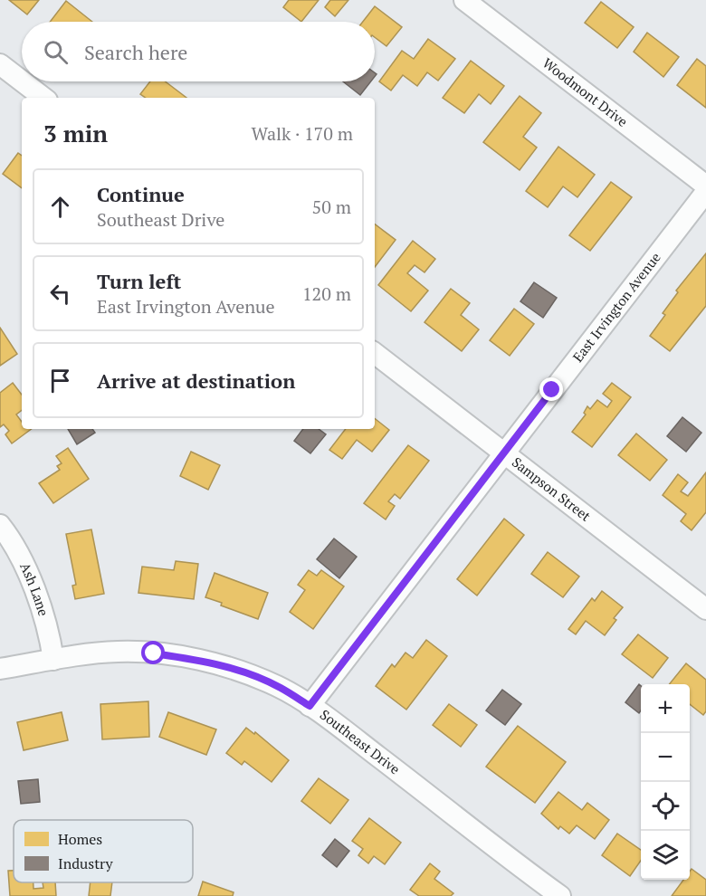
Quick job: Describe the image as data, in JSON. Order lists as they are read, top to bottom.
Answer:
{
  "streets": {
    "street": [
      "Woodmont Drive",
      "East Irvington Avenue",
      "Sampson Street",
      "Ash Lane",
      "Southeast Drive"
    ]
  },
  "crossings": [
    ["East Irvington Avenue", "Sampson Street"],
    ["East Irvington Avenue", "Southeast Drive"],
    ["Ash Lane", "Southeast Drive"]
  ],
  "legend": ["Homes", "Industry"],
  "page": {
    "search": "Search here",
    "heading": ["3 min", "Walk · 170 m"],
    "list": [
      ["Continue", "Southeast Drive", "50 m"],
      ["Turn left", "East Irvington Avenue", "120 m"],
      "Arrive at destination"
    ],
    "map_buttons": ["+", "−"]
  }
}
